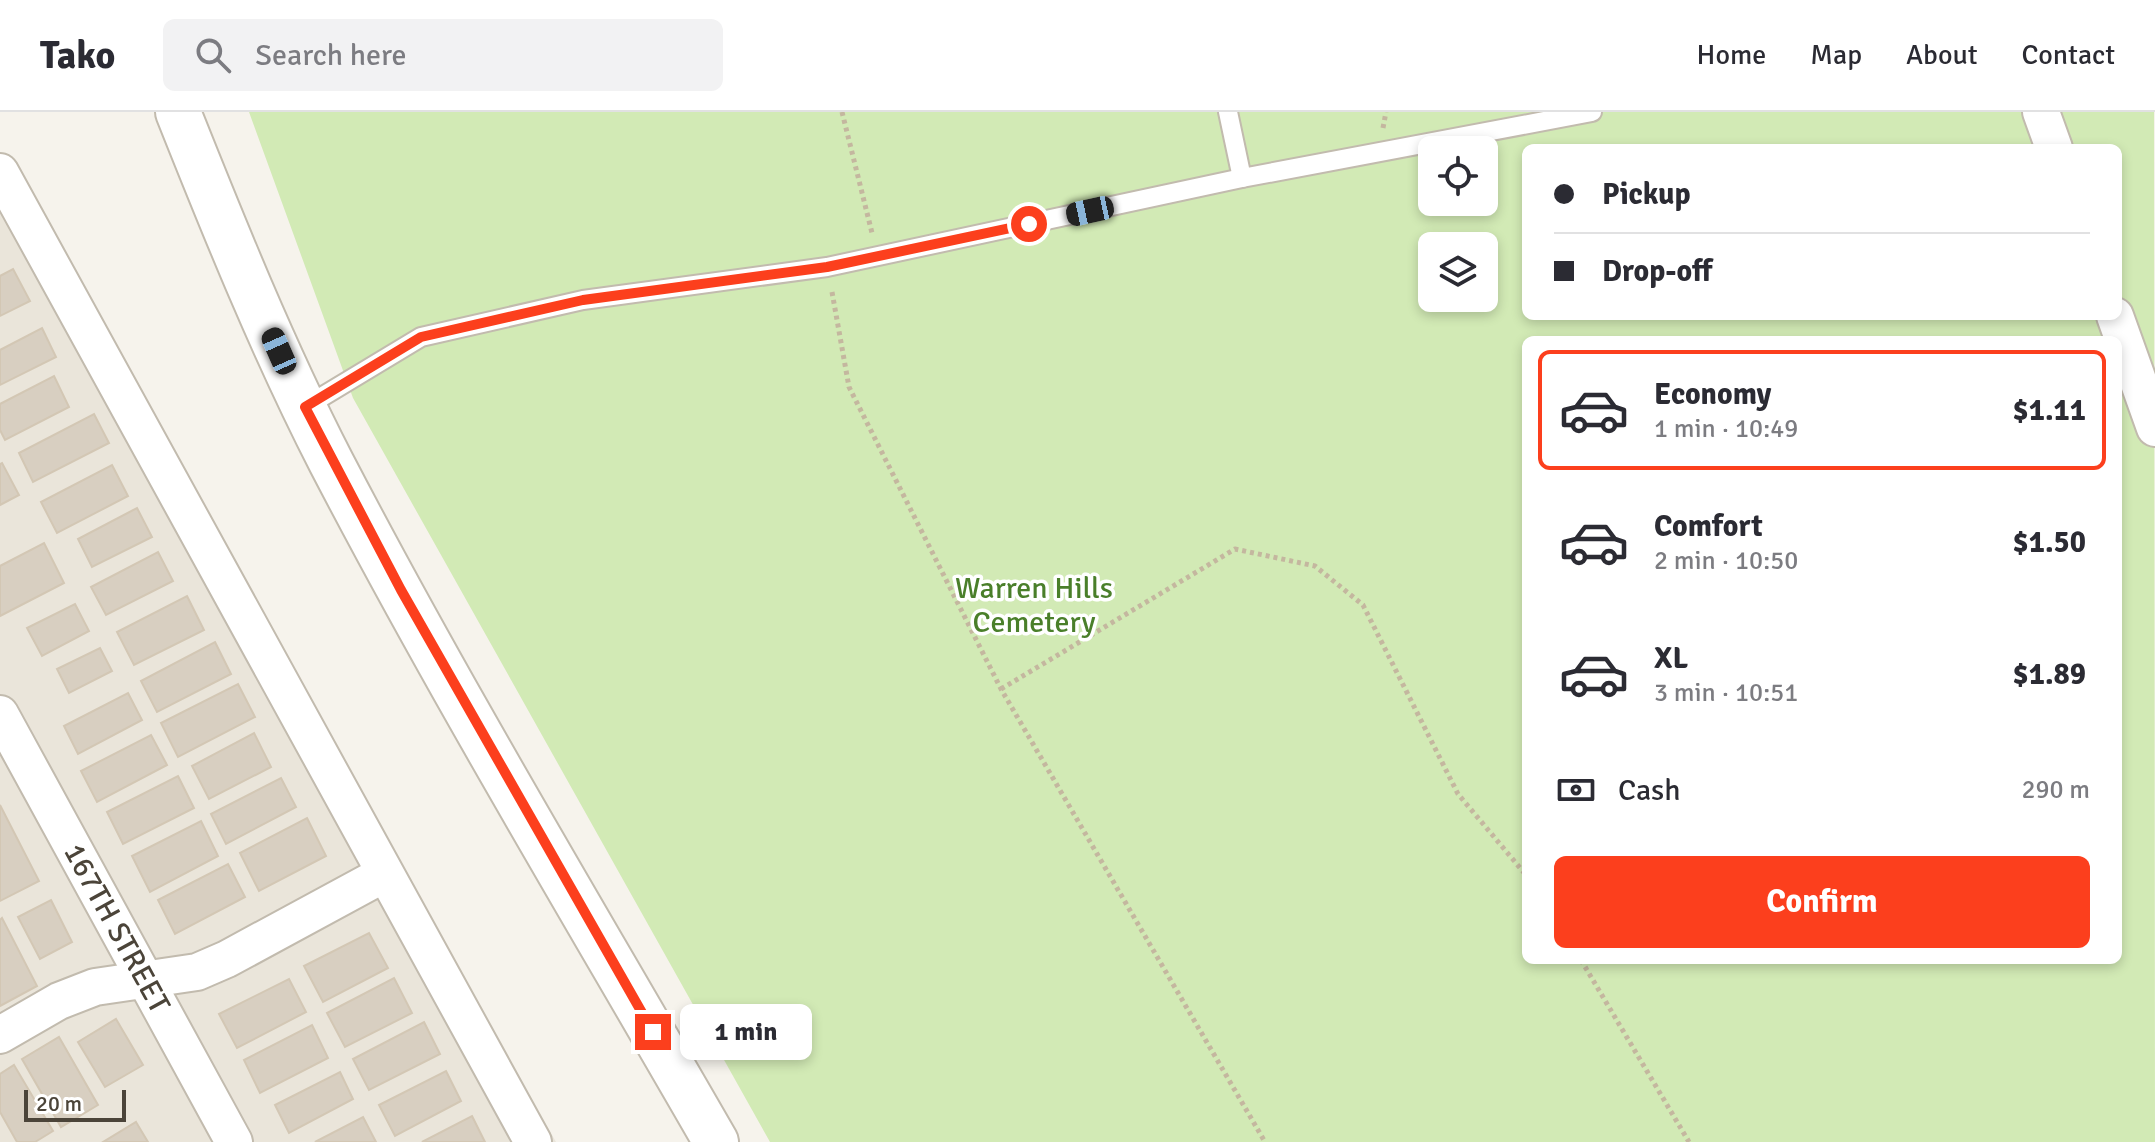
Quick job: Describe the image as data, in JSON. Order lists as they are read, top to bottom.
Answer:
{
  "streets": {
    "street": ["167TH STREET"]
  },
  "parks": ["Warren Hills Cemetery"],
  "scale_bar": "20 m",
  "page": {
    "header": "Tako",
    "search": "Search here",
    "nav": [
      "Home",
      "Map",
      "About",
      "Contact"
    ],
    "banner": ["Pickup", "Drop-off"],
    "list": [
      {
        "name": "Economy",
        "note": "1 min · 10:49",
        "value": "$1.11"
      },
      {
        "name": "Comfort",
        "note": "2 min · 10:50",
        "value": "$1.50"
      },
      {
        "name": "XL",
        "note": "3 min · 10:51",
        "value": "$1.89"
      }
    ],
    "pay": ["Cash", "290 m"],
    "buttons": "Confirm",
    "bubble": "1 min",
    "scale": "20 m"
  }
}
